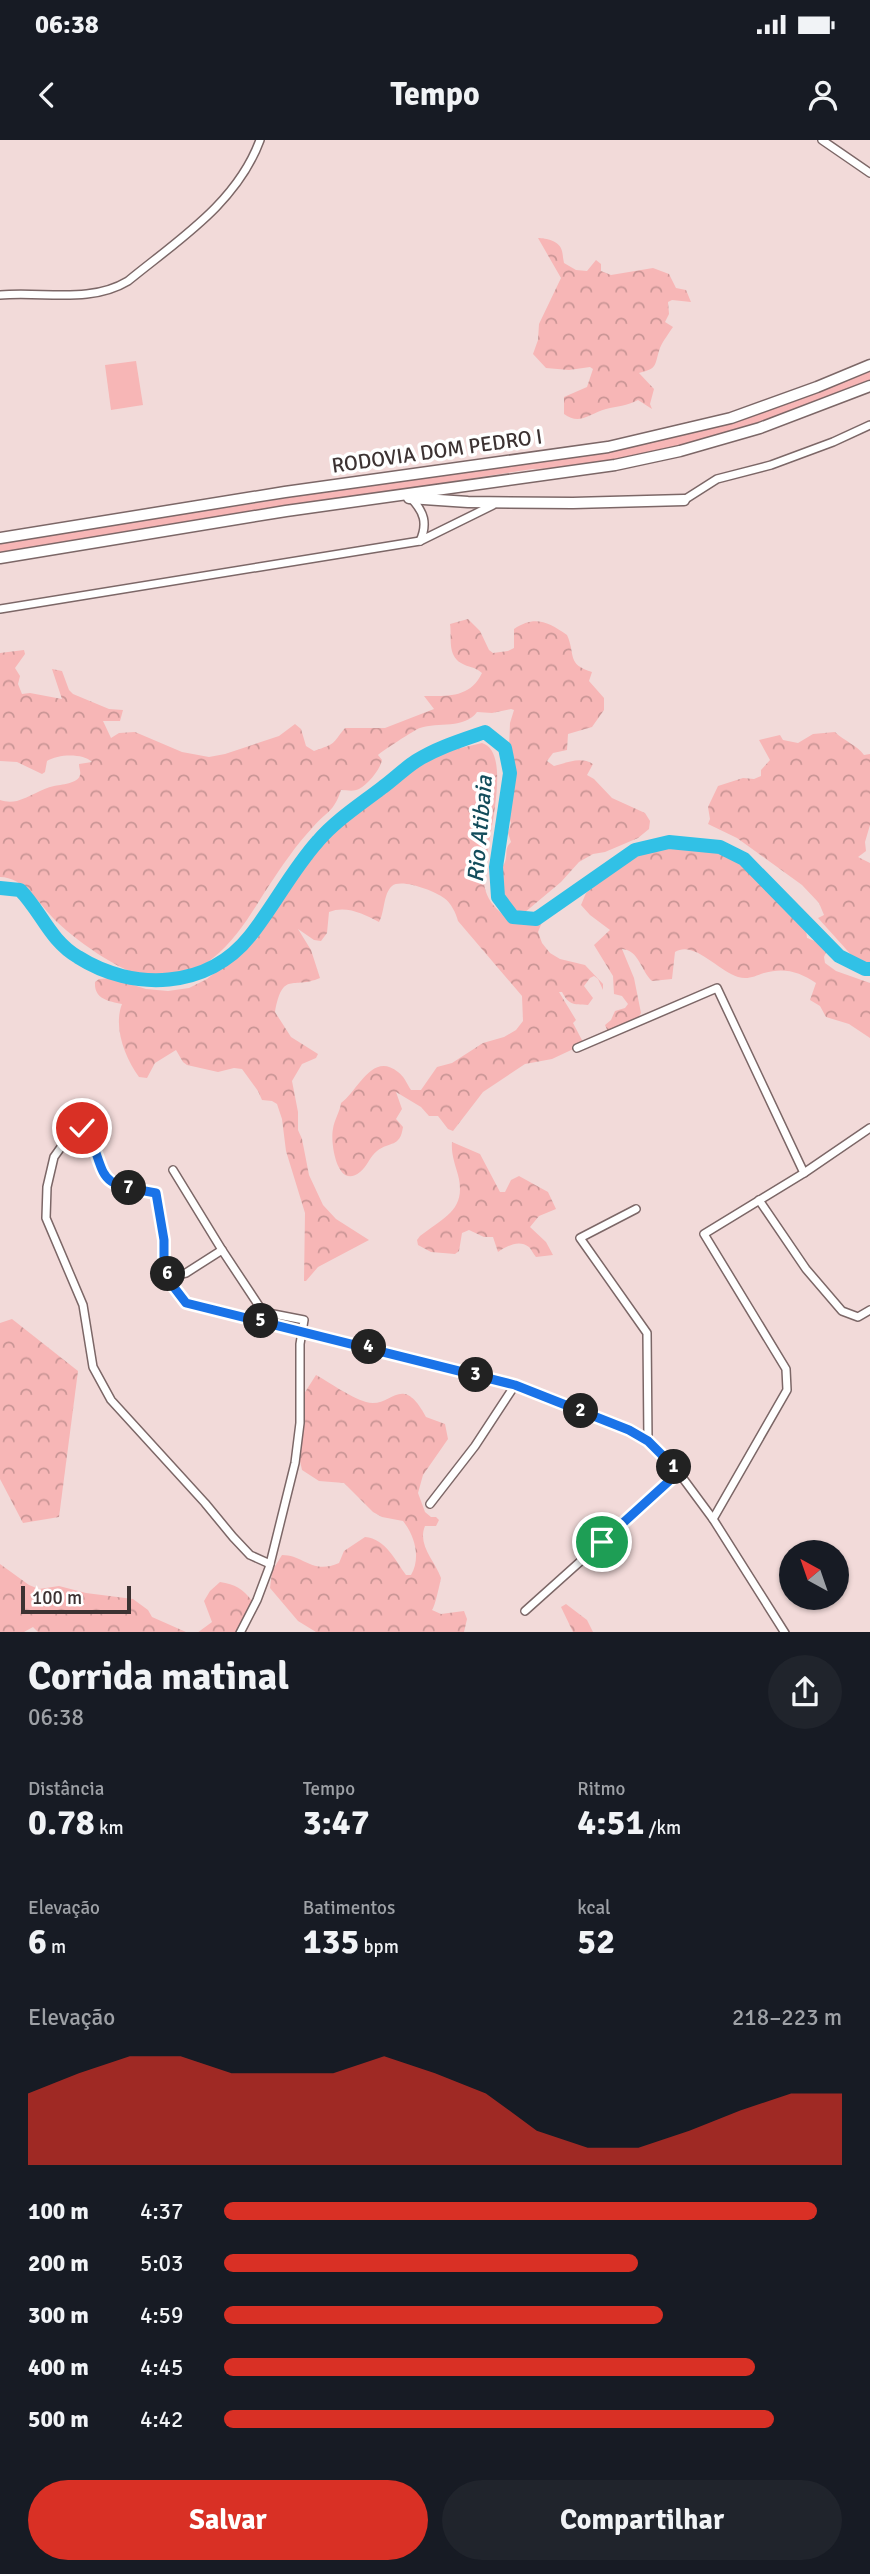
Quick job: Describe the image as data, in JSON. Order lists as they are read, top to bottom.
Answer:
{
  "streets": {
    "highway": ["RODOVIA DOM PEDRO I"]
  },
  "water": ["Rio Atibaia"],
  "scale_bar": "100 m",
  "north": "top left",
  "page": {
    "status": "06:38",
    "header": "Tempo",
    "pins": [
      "7",
      "6",
      "5",
      "4",
      "3",
      "2",
      "1"
    ],
    "scale": "100 m",
    "heading": ["Corrida matinal", "06:38"],
    "stats": [
      ["Distância", "0.78 km"],
      ["Tempo", "3:47"],
      ["Ritmo", "4:51 /km"],
      ["Elevação", "6 m"],
      ["Batimentos", "135 bpm"],
      ["kcal", "52"]
    ],
    "chart": ["Elevação", "218–223 m"],
    "list": [
      {
        "name": "100 m",
        "note": "4:37"
      },
      {
        "name": "200 m",
        "note": "5:03"
      },
      {
        "name": "300 m",
        "note": "4:59"
      },
      {
        "name": "400 m",
        "note": "4:45"
      },
      {
        "name": "500 m",
        "note": "4:42"
      }
    ],
    "buttons": ["Salvar", "Compartilhar"]
  }
}
